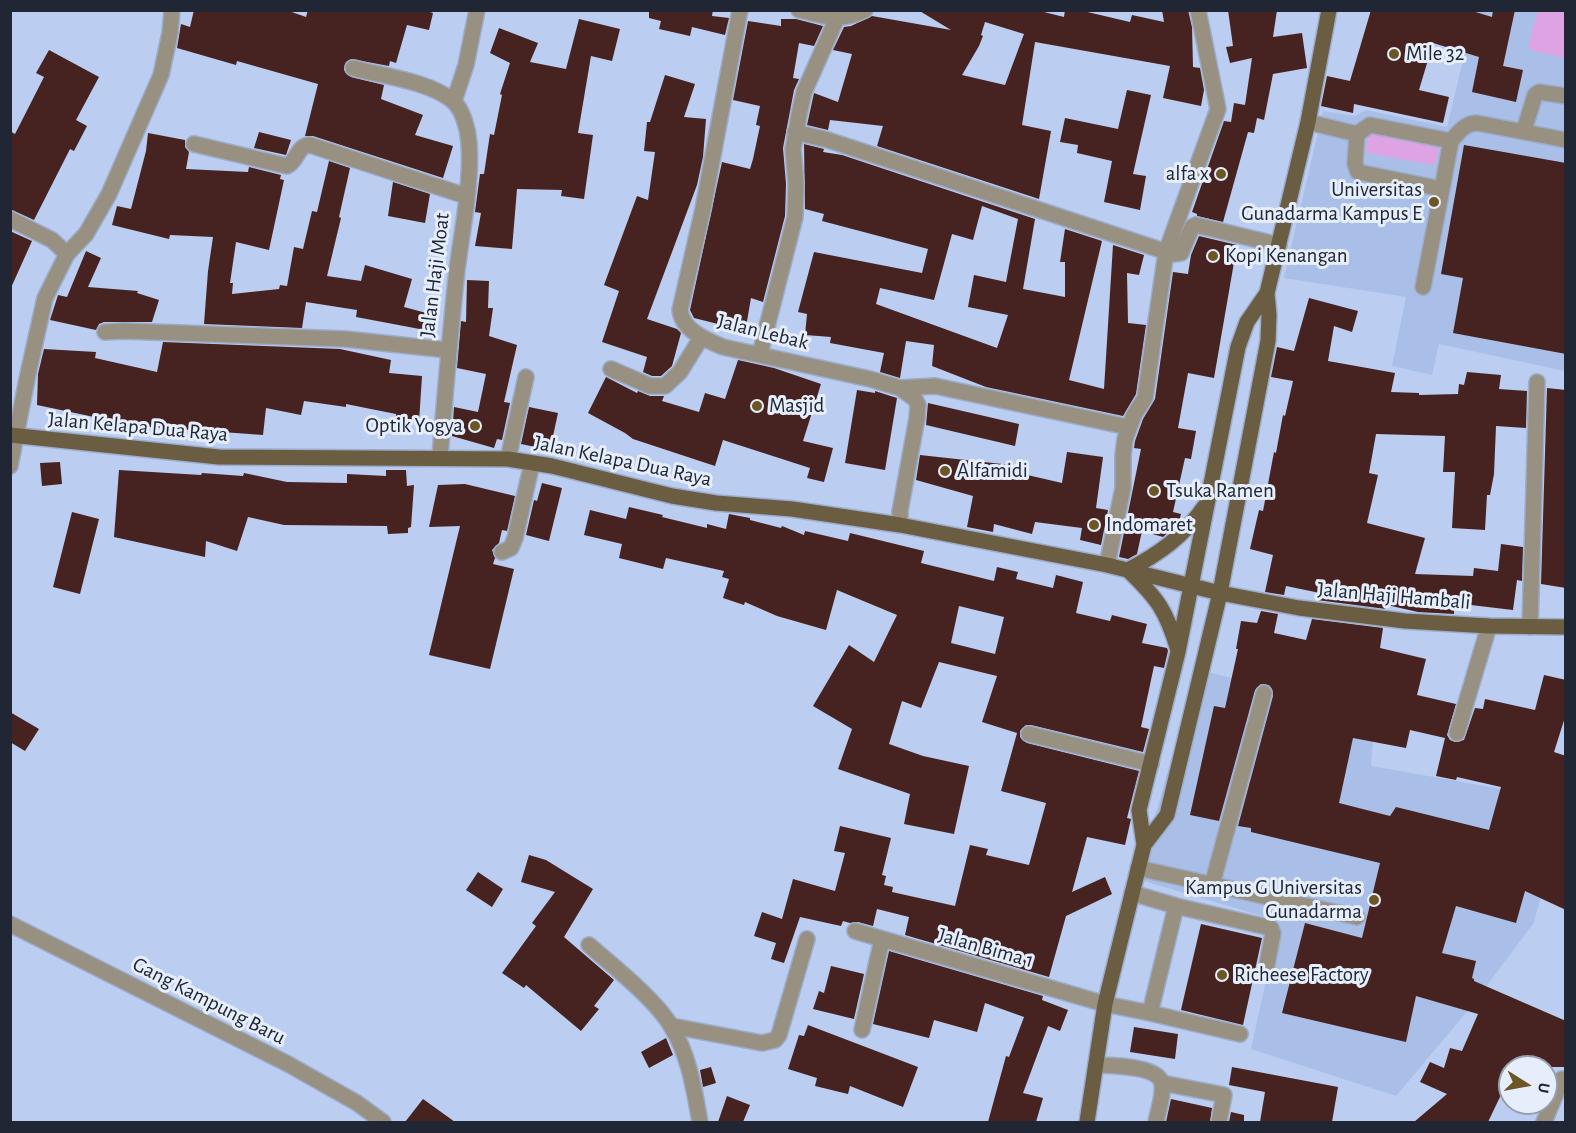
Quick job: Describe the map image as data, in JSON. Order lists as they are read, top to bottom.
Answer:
{
  "streets": {
    "main road": ["Jalan Kelapa Dua Raya", "Jalan Haji Hambali"],
    "street": [
      "Jalan Haji Moat",
      "Jalan Lebak",
      "Jalan Bima 1",
      "Gang Kampung Baru"
    ]
  },
  "crossings": [
    ["Jalan Haji Moat", "Jalan Kelapa Dua Raya"],
    ["Jalan Kelapa Dua Raya", "Jalan Haji Hambali"]
  ],
  "places": [
    "Mile 32",
    "alfa x",
    "Universitas Gunadarma Kampus E",
    "Kopi Kenangan",
    "Masjid",
    "Optik Yogya",
    "Alfamidi",
    "Tsuka Ramen",
    "Indomaret",
    "Kampus G Universitas Gunadarma",
    "Richeese Factory"
  ],
  "north": "right"
}
